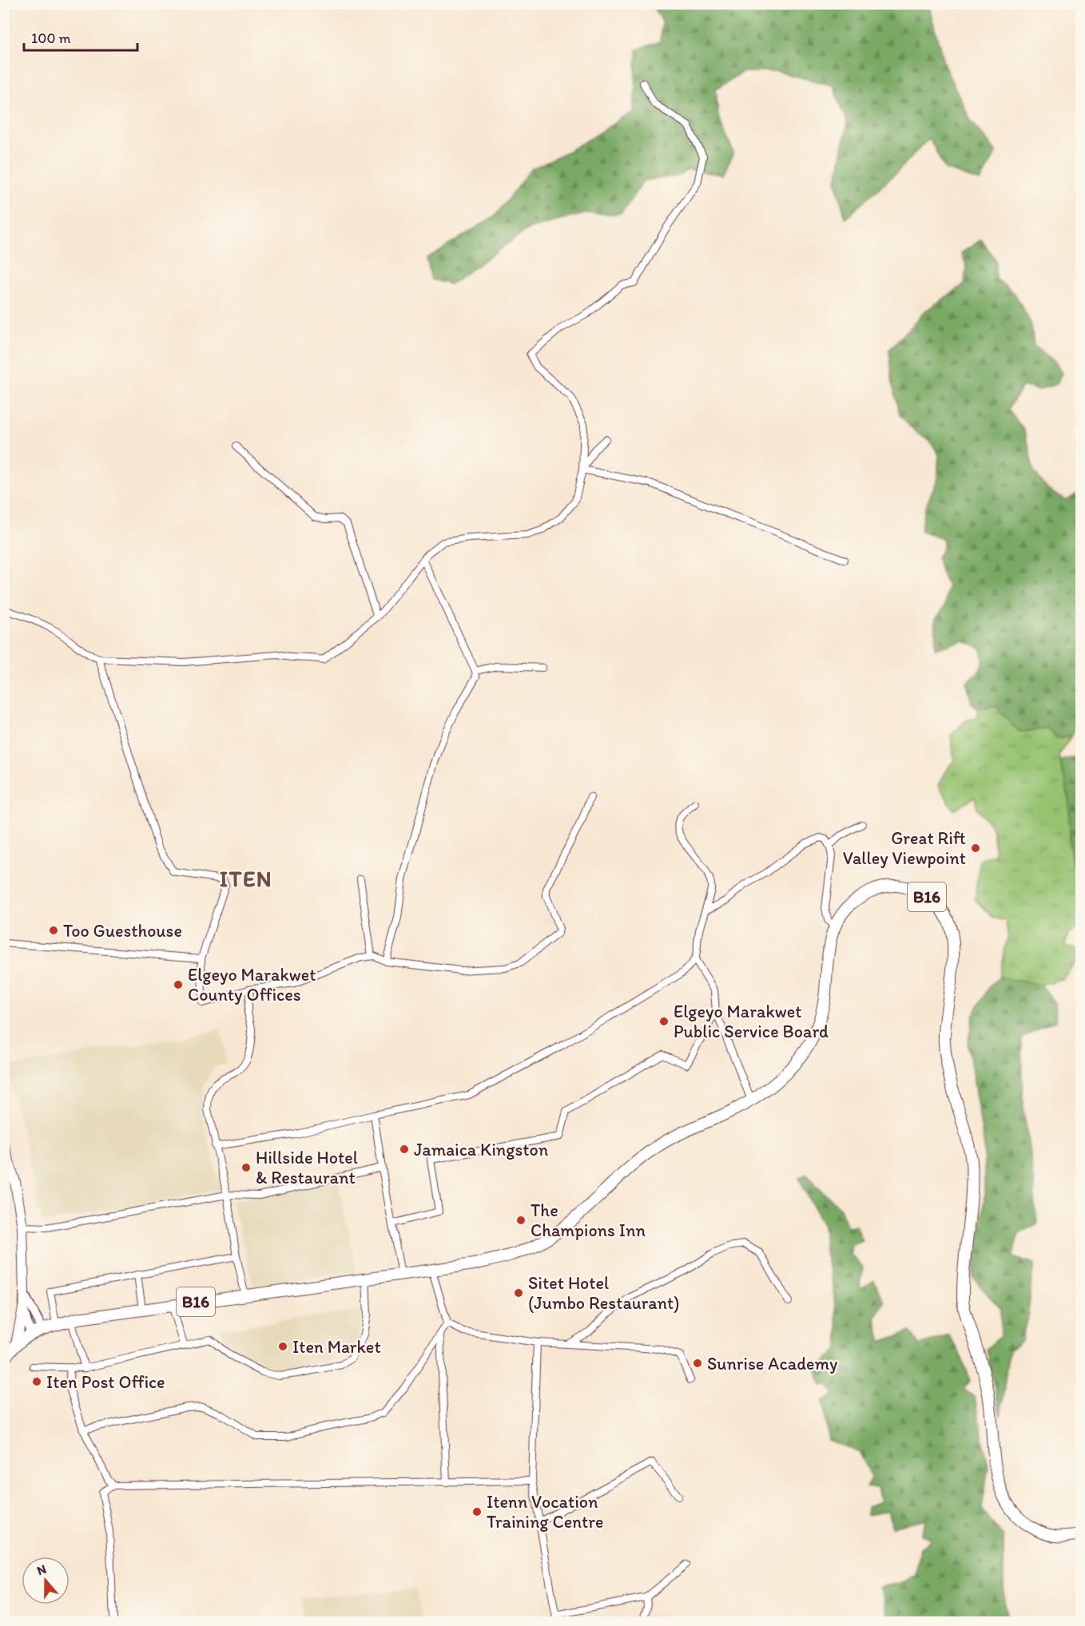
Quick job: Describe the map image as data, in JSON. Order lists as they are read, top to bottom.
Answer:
{
  "streets": {
    "main road": ["B16"]
  },
  "districts": ["ITEN"],
  "places": [
    "Great Rift Valley Viewpoint",
    "Too Guesthouse",
    "Elgeyo Marakwet County Offices",
    "Elgeyo Marakwet Public Service Board",
    "Jamaica Kingston",
    "Hillside Hotel & Restaurant",
    "The Champions Inn",
    "Sitet Hotel (Jumbo Restaurant)",
    "Iten Market",
    "Sunrise Academy",
    "Iten Post Office",
    "Itenn Vocation Training Centre"
  ],
  "scale_bar": "100 m",
  "north": "top"
}
